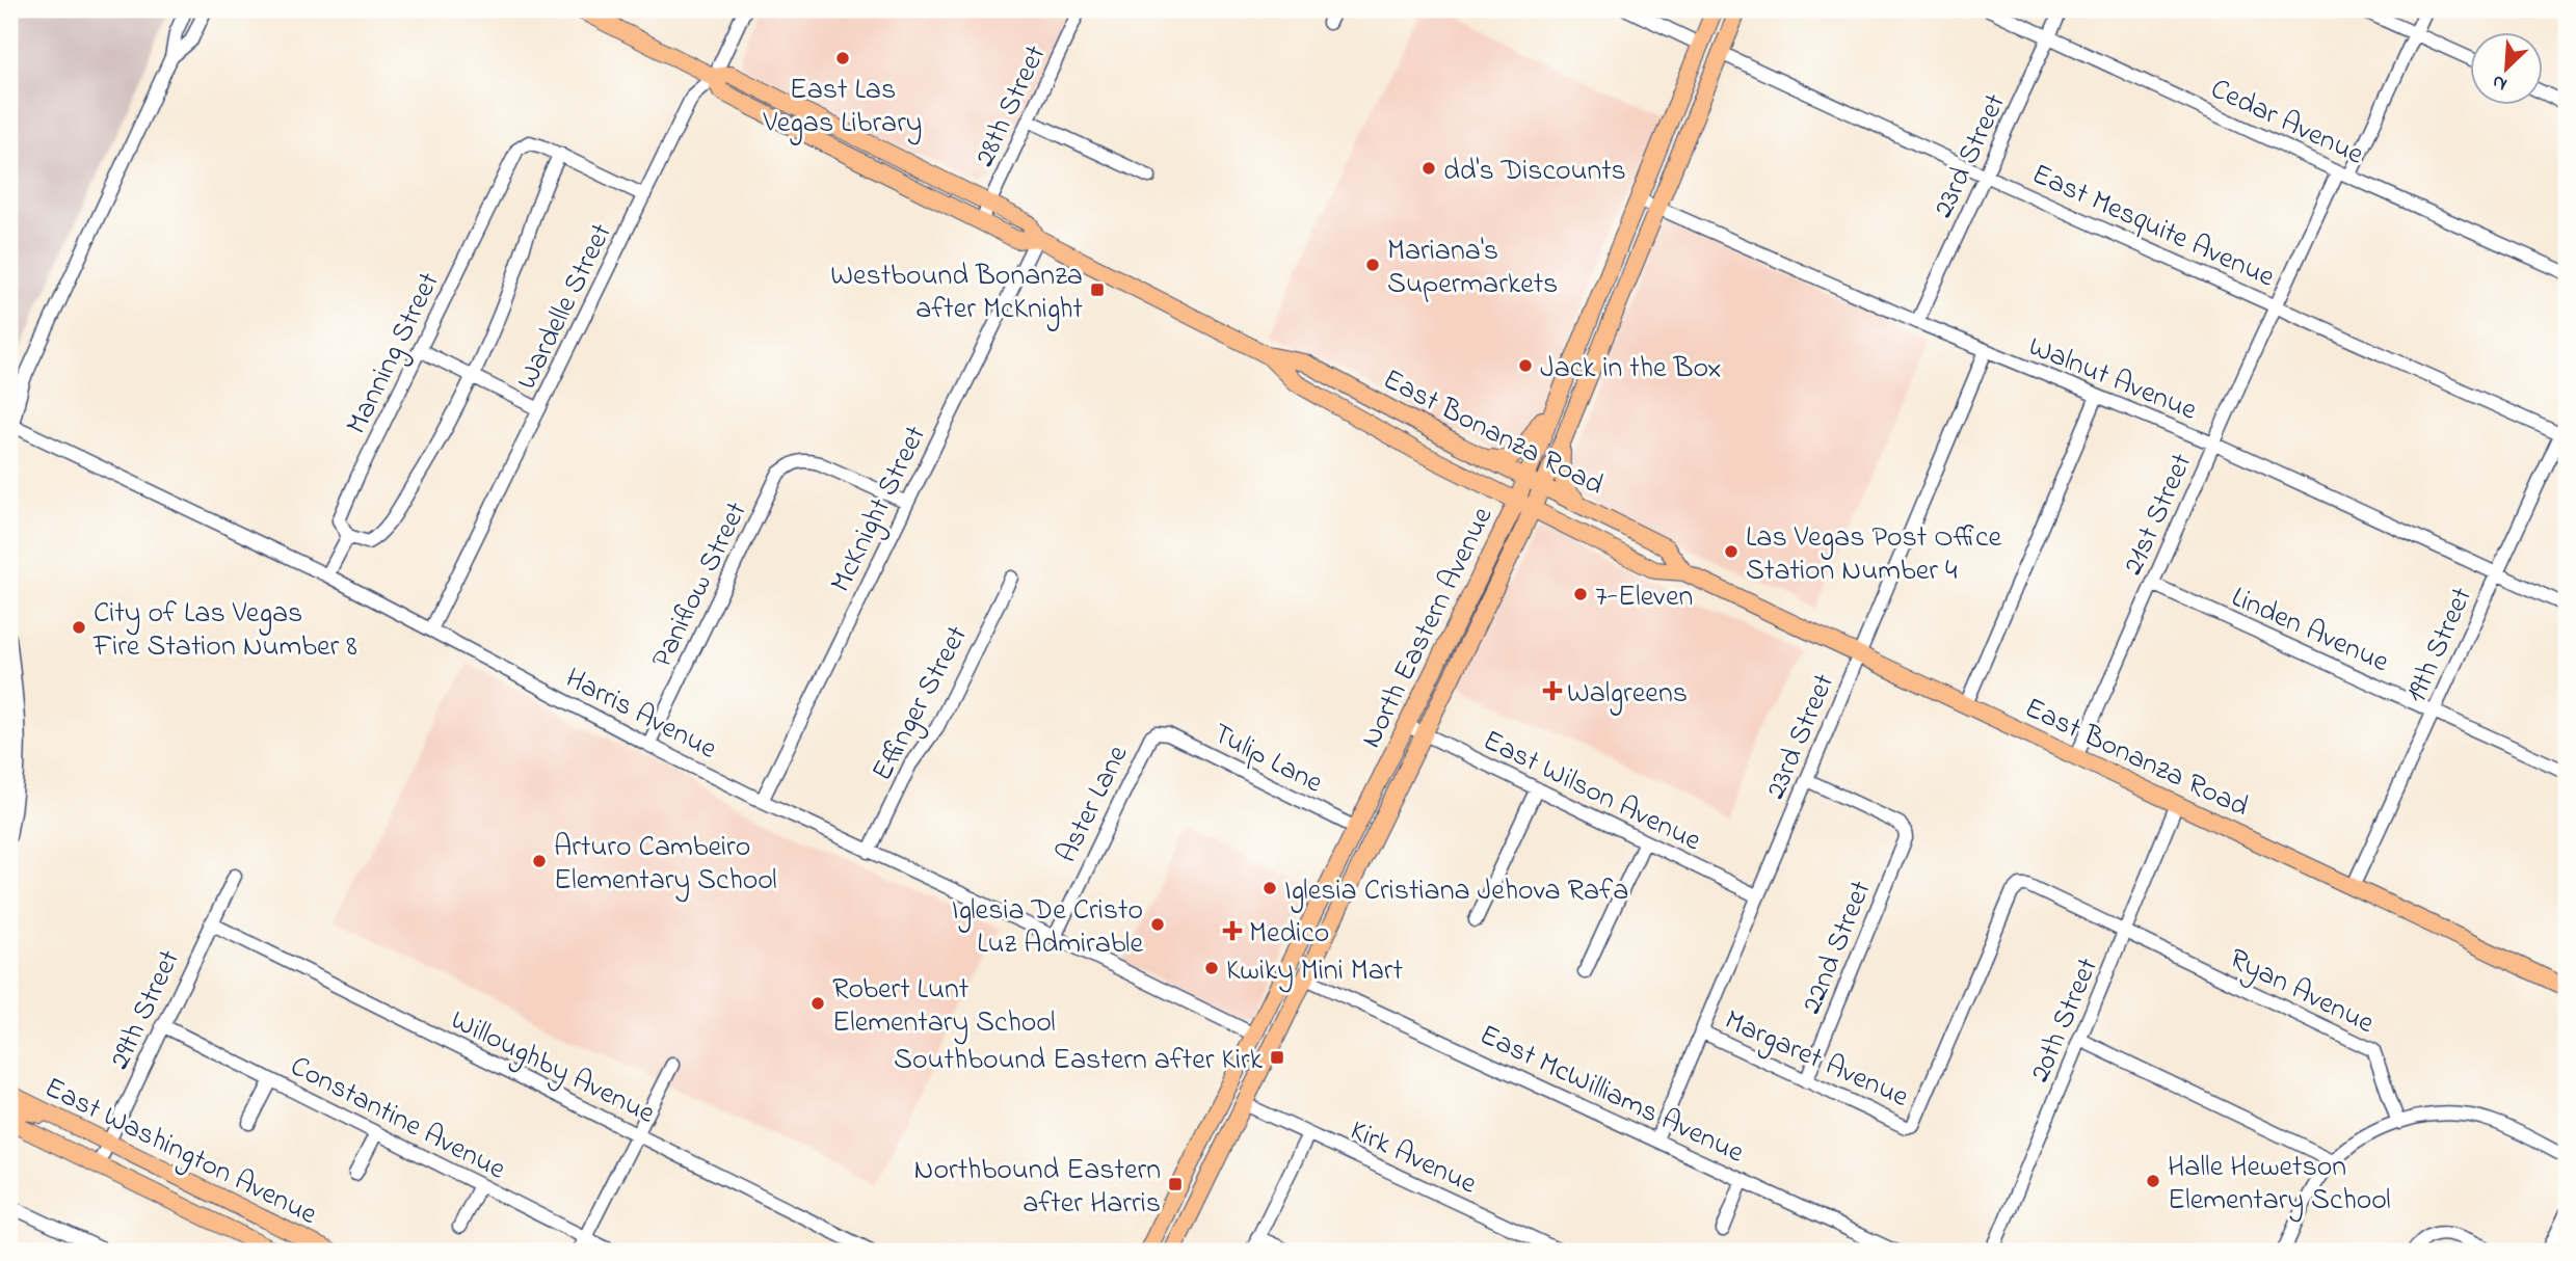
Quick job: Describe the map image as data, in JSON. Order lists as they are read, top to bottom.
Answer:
{
  "streets": {
    "main road": ["East Bonanza Road", "North Eastern Avenue", "East Washington Avenue"],
    "street": [
      "28th Street",
      "Cedar Avenue",
      "23rd Street",
      "East Mesquite Avenue",
      "Wardelle Street",
      "Manning Street",
      "Walnut Avenue",
      "McKnight Street",
      "21st Street",
      "Paniflow Street",
      "Linden Avenue",
      "19th Street",
      "Effinger Street",
      "Harris Avenue",
      "Tulip Lane",
      "East Wilson Avenue",
      "Aster Lane",
      "22nd Street",
      "Ryan Avenue",
      "29th Street",
      "20th Street",
      "Margaret Avenue",
      "Willoughby Avenue",
      "East McWilliams Avenue",
      "Constantine Avenue",
      "Kirk Avenue"
    ]
  },
  "crossings": [
    ["28th Street", "East Bonanza Road"],
    ["Cedar Avenue", "23rd Street"],
    ["Cedar Avenue", "21st Street"],
    ["23rd Street", "East Mesquite Avenue"],
    ["23rd Street", "Walnut Avenue"],
    ["23rd Street", "East Bonanza Road"],
    ["23rd Street", "East Wilson Avenue"],
    ["23rd Street", "22nd Street"],
    ["23rd Street", "Margaret Avenue"],
    ["23rd Street", "East McWilliams Avenue"],
    ["East Mesquite Avenue", "21st Street"],
    ["East Mesquite Avenue", "North Eastern Avenue"],
    ["East Mesquite Avenue", "19th Street"],
    ["Wardelle Street", "East Bonanza Road"],
    ["Wardelle Street", "Harris Avenue"],
    ["Walnut Avenue", "21st Street"],
    ["Walnut Avenue", "North Eastern Avenue"],
    ["Walnut Avenue", "19th Street"],
    ["East Bonanza Road", "McKnight Street"],
    ["East Bonanza Road", "21st Street"],
    ["East Bonanza Road", "North Eastern Avenue"],
    ["East Bonanza Road", "19th Street"],
    ["East Bonanza Road", "20th Street"],
    ["McKnight Street", "Paniflow Street"],
    ["McKnight Street", "Harris Avenue"],
    ["21st Street", "Linden Avenue"],
    ["Paniflow Street", "Harris Avenue"],
    ["North Eastern Avenue", "Harris Avenue"],
    ["North Eastern Avenue", "Tulip Lane"],
    ["North Eastern Avenue", "East Wilson Avenue"],
    ["North Eastern Avenue", "East McWilliams Avenue"],
    ["North Eastern Avenue", "Kirk Avenue"],
    ["Linden Avenue", "19th Street"],
    ["Effinger Street", "Harris Avenue"],
    ["Harris Avenue", "Aster Lane"],
    ["Tulip Lane", "Aster Lane"],
    ["22nd Street", "Margaret Avenue"],
    ["Ryan Avenue", "20th Street"],
    ["Ryan Avenue", "Margaret Avenue"],
    ["29th Street", "Willoughby Avenue"],
    ["29th Street", "Constantine Avenue"],
    ["29th Street", "East Washington Avenue"]
  ],
  "places": {
    "other": [
      "East Las Vegas Library",
      "dd's Discounts",
      "Mariana's Supermarkets",
      "Jack in the Box",
      "Las Vegas Post Office Station Number 4",
      "7-Eleven",
      "City of Las Vegas Fire Station Number 8",
      "Arturo Cambeiro Elementary School",
      "Iglesia Cristiana Jehova Rafa",
      "Iglesia De Cristo Luz Admirable",
      "Kwiky Mini Mart",
      "Robert Lunt Elementary School",
      "Halle Hewetson Elementary School"
    ],
    "transit": ["Westbound Bonanza after McKnight", "Southbound Eastern after Kirk", "Northbound Eastern after Harris"],
    "health": ["Walgreens", "Medico"]
  },
  "north": "bottom left"
}
